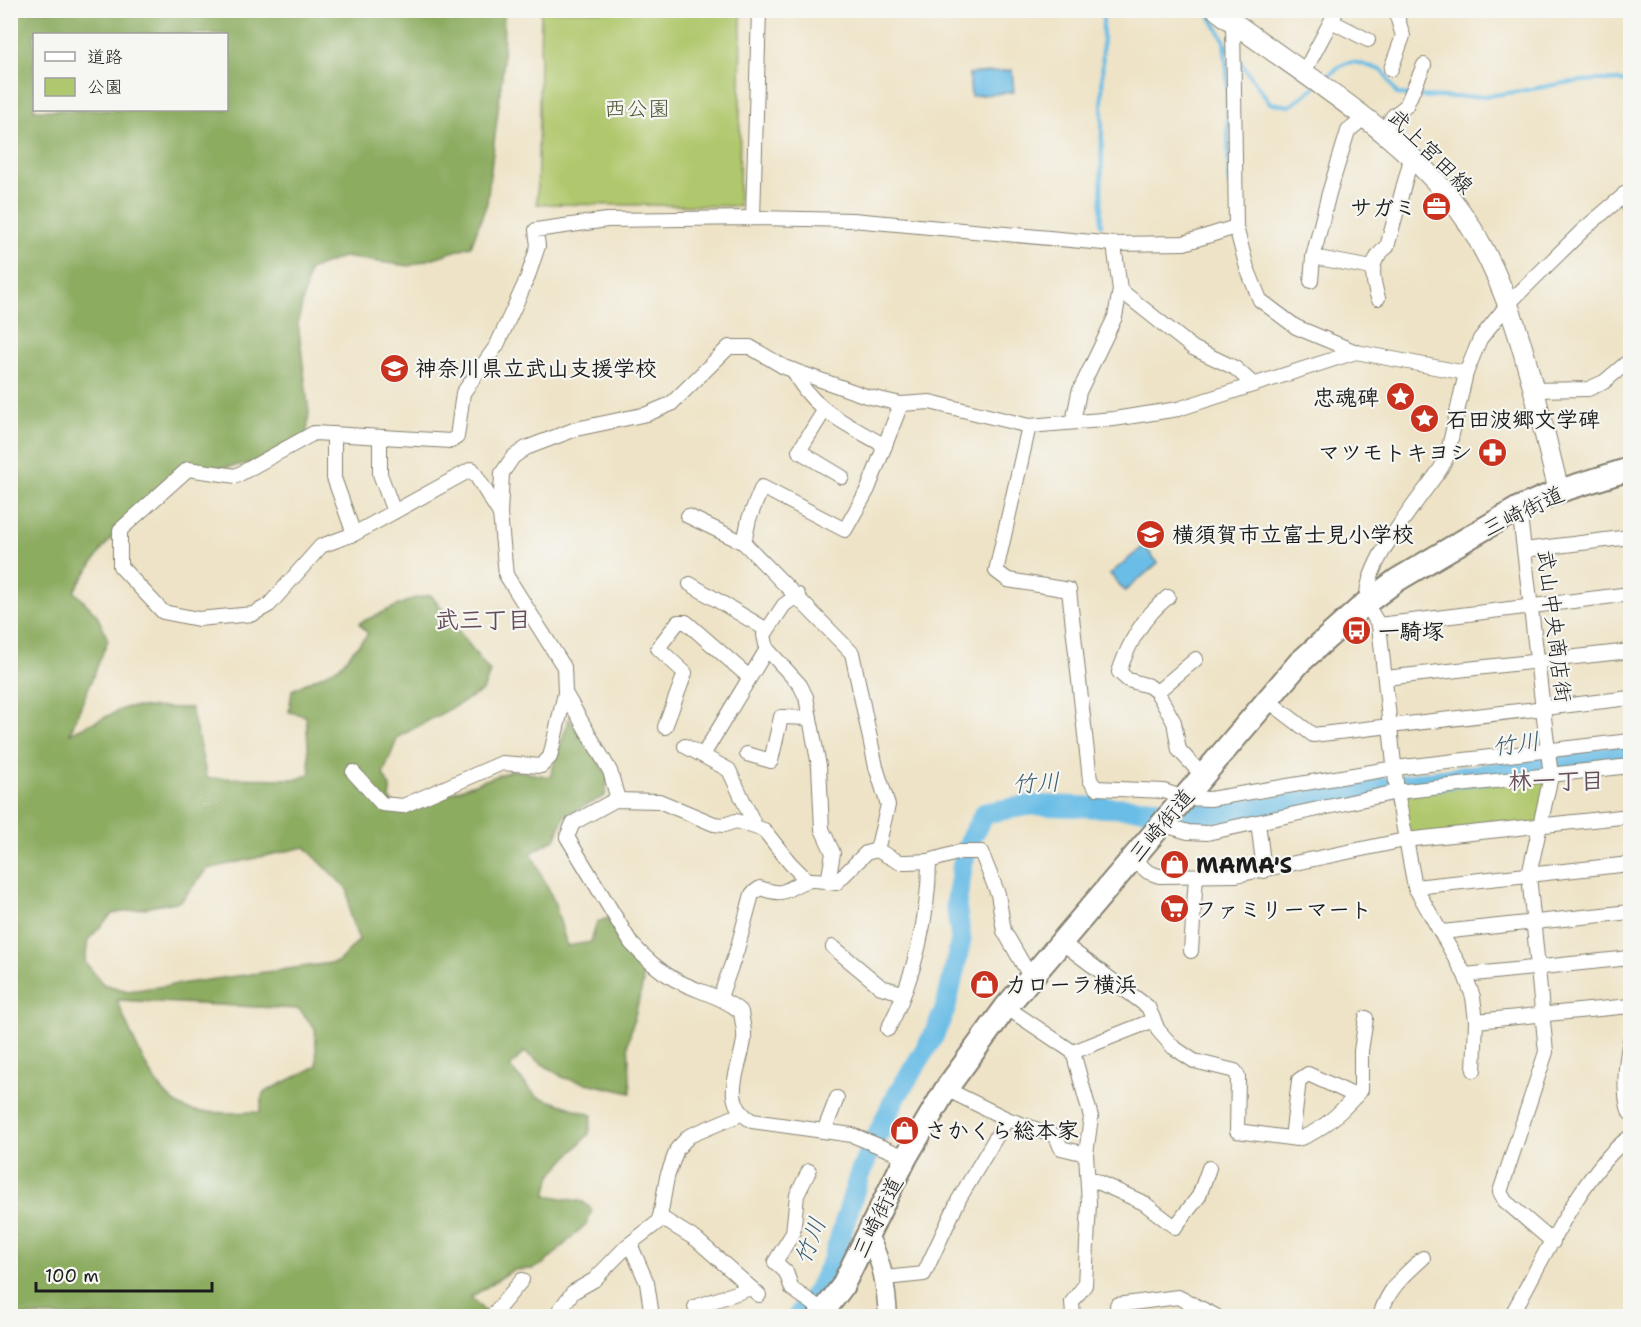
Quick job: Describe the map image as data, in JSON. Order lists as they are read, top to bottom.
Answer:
{
  "streets": {
    "main road": ["武上宮田線", "三崎街道"],
    "street": ["武山中央商店街"]
  },
  "crossings": [
    ["武上宮田線", "三崎街道"],
    ["三崎街道", "武山中央商店街"]
  ],
  "districts": ["武三丁目", "林一丁目"],
  "water": ["竹川"],
  "parks": ["西公園"],
  "places": {
    "office": ["サガミ"],
    "school or university": ["神奈川県立武山支援学校", "横須賀市立富士見小学校"],
    "place": ["忠魂碑", "石田波郷文学碑"],
    "pharmacy": ["マツモトキヨシ"],
    "bus stop": ["一騎塚"],
    "shop": ["MAMA'S", "カローラ横浜", "さかくら総本家"],
    "supermarket": ["ファミリーマート"]
  },
  "legend": ["道路", "公園"],
  "scale_bar": "100 m"
}
